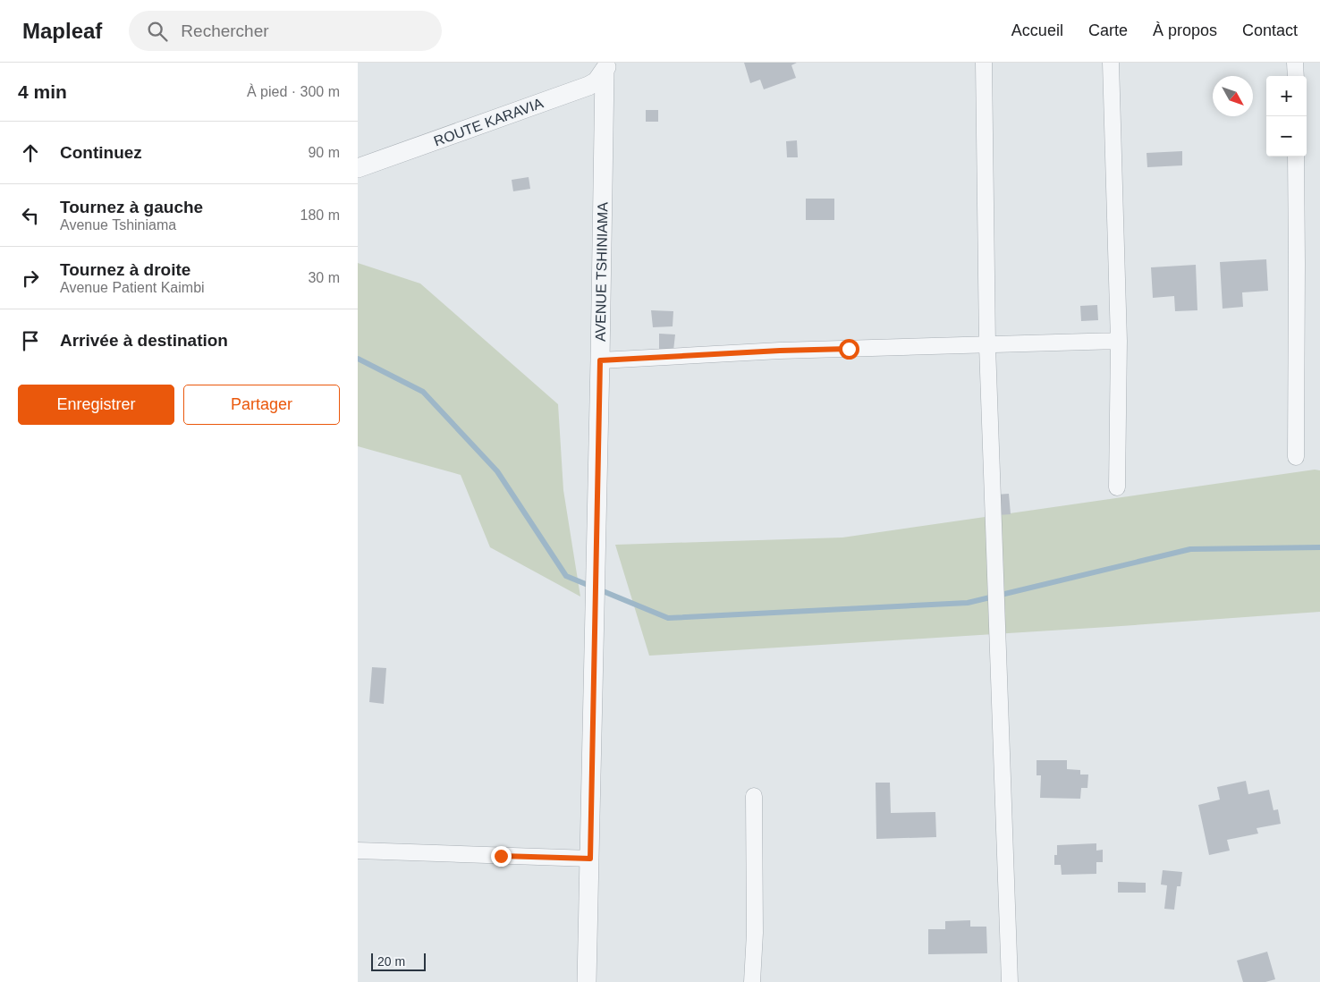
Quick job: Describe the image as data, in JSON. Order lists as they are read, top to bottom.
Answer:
{
  "streets": {
    "street": ["ROUTE KARAVIA", "AVENUE TSHINIAMA"]
  },
  "crossings": [
    ["ROUTE KARAVIA", "AVENUE TSHINIAMA"]
  ],
  "scale_bar": "20 m",
  "north": "bottom right",
  "page": {
    "header": "Mapleaf",
    "search": "Rechercher",
    "nav": [
      "Accueil",
      "Carte",
      "À propos",
      "Contact"
    ],
    "heading": ["4 min", "À pied · 300 m"],
    "map_buttons": ["+", "−"],
    "list": [
      ["Continuez", "90 m"],
      ["Tournez à gauche", "Avenue Tshiniama", "180 m"],
      ["Tournez à droite", "Avenue Patient Kaimbi", "30 m"],
      "Arrivée à destination"
    ],
    "buttons": ["Enregistrer", "Partager"],
    "scale": "20 m"
  }
}
